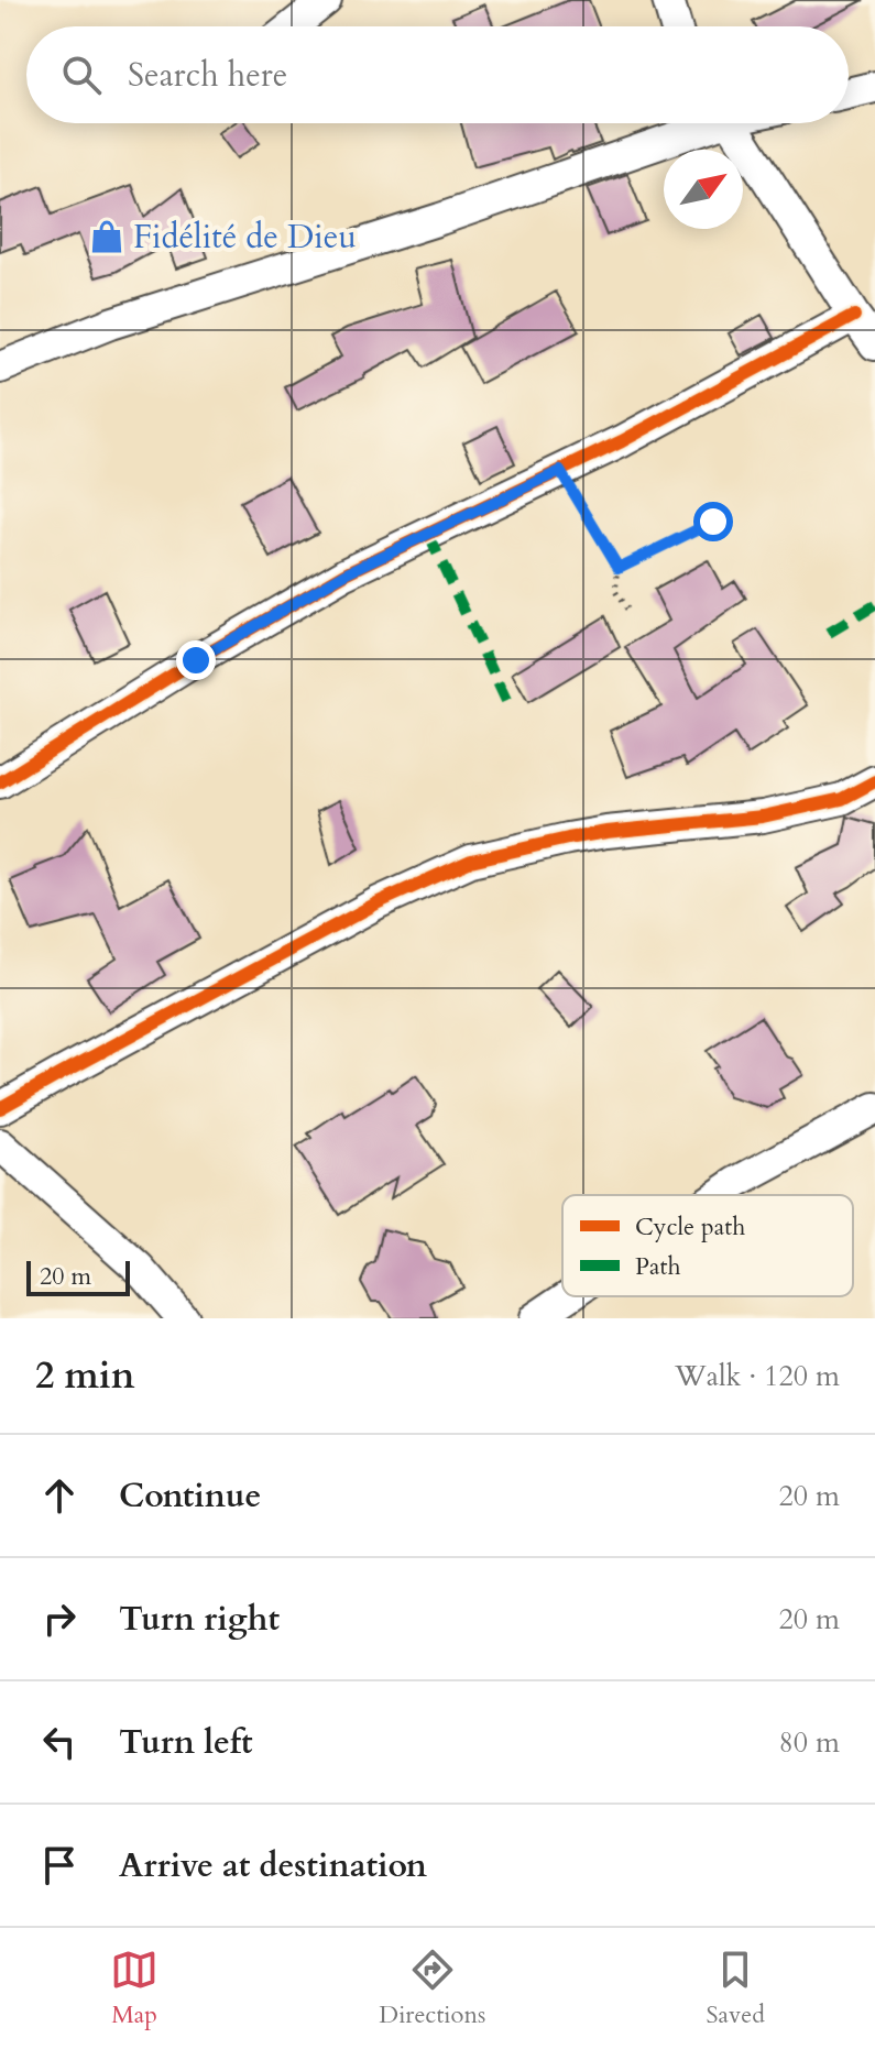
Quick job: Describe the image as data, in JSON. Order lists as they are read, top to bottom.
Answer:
{
  "places": {
    "shop": ["Fidélité de Dieu"]
  },
  "legend": ["Cycle path", "Path"],
  "scale_bar": "20 m",
  "north": "top right",
  "page": {
    "search": "Search here",
    "scale": "20 m",
    "heading": ["2 min", "Walk · 120 m"],
    "list": [
      ["Continue", "20 m"],
      ["Turn right", "20 m"],
      ["Turn left", "80 m"],
      "Arrive at destination"
    ],
    "nav": ["Map", "Directions", "Saved"]
  }
}
